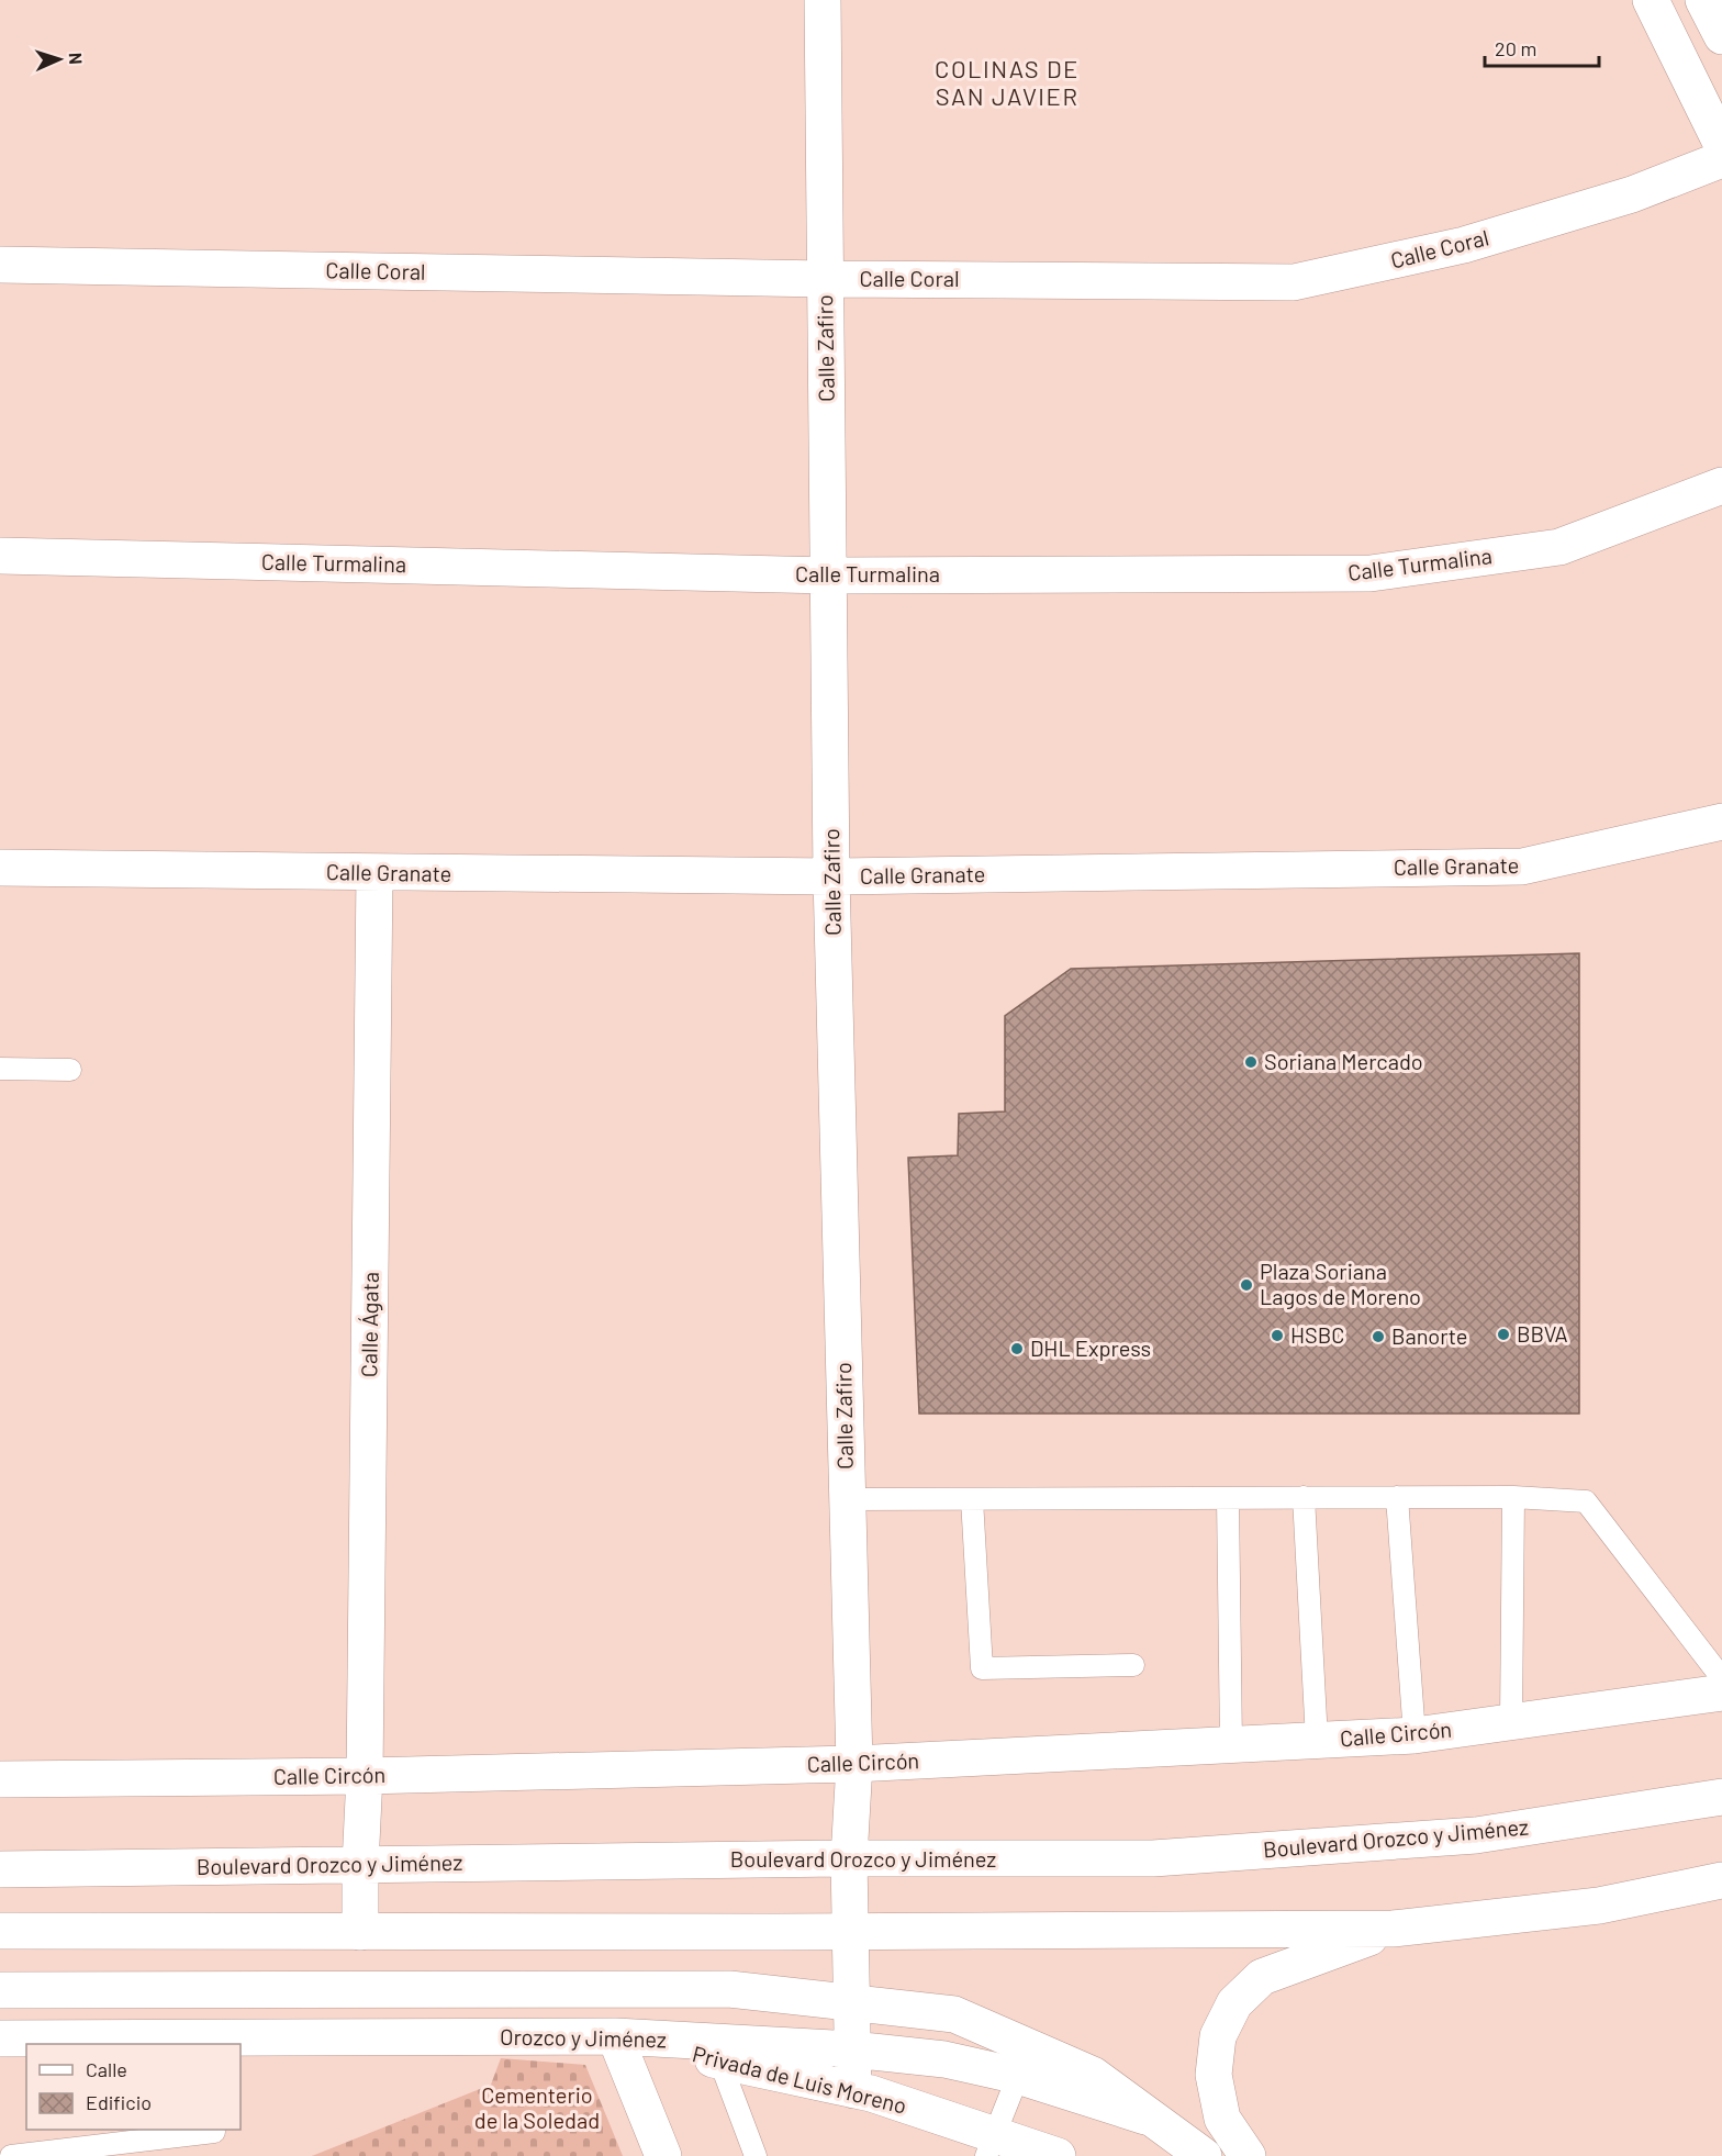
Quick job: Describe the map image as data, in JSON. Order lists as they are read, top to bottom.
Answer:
{
  "streets": {
    "main road": [
      "Calle Coral",
      "Calle Zafiro",
      "Calle Turmalina",
      "Calle Granate",
      "Calle Ágata",
      "Calle Circón",
      "Boulevard Orozco y Jiménez",
      "Orozco y Jiménez",
      "Privada de Luis Moreno"
    ]
  },
  "crossings": [
    ["Calle Coral", "Calle Zafiro"],
    ["Calle Zafiro", "Calle Turmalina"],
    ["Calle Zafiro", "Calle Granate"],
    ["Calle Zafiro", "Calle Circón"],
    ["Calle Zafiro", "Boulevard Orozco y Jiménez"],
    ["Calle Zafiro", "Orozco y Jiménez"],
    ["Calle Zafiro", "Privada de Luis Moreno"],
    ["Calle Granate", "Calle Ágata"],
    ["Calle Ágata", "Calle Circón"],
    ["Calle Ágata", "Boulevard Orozco y Jiménez"],
    ["Orozco y Jiménez", "Privada de Luis Moreno"]
  ],
  "districts": ["COLINAS DE SAN JAVIER"],
  "parks": ["Cementerio de la Soledad"],
  "places": [
    "Soriana Mercado",
    "Plaza Soriana Lagos de Moreno",
    "BBVA",
    "HSBC",
    "Banorte",
    "DHL Express"
  ],
  "legend": ["Calle", "Edificio"],
  "scale_bar": "20 m",
  "north": "right"
}
